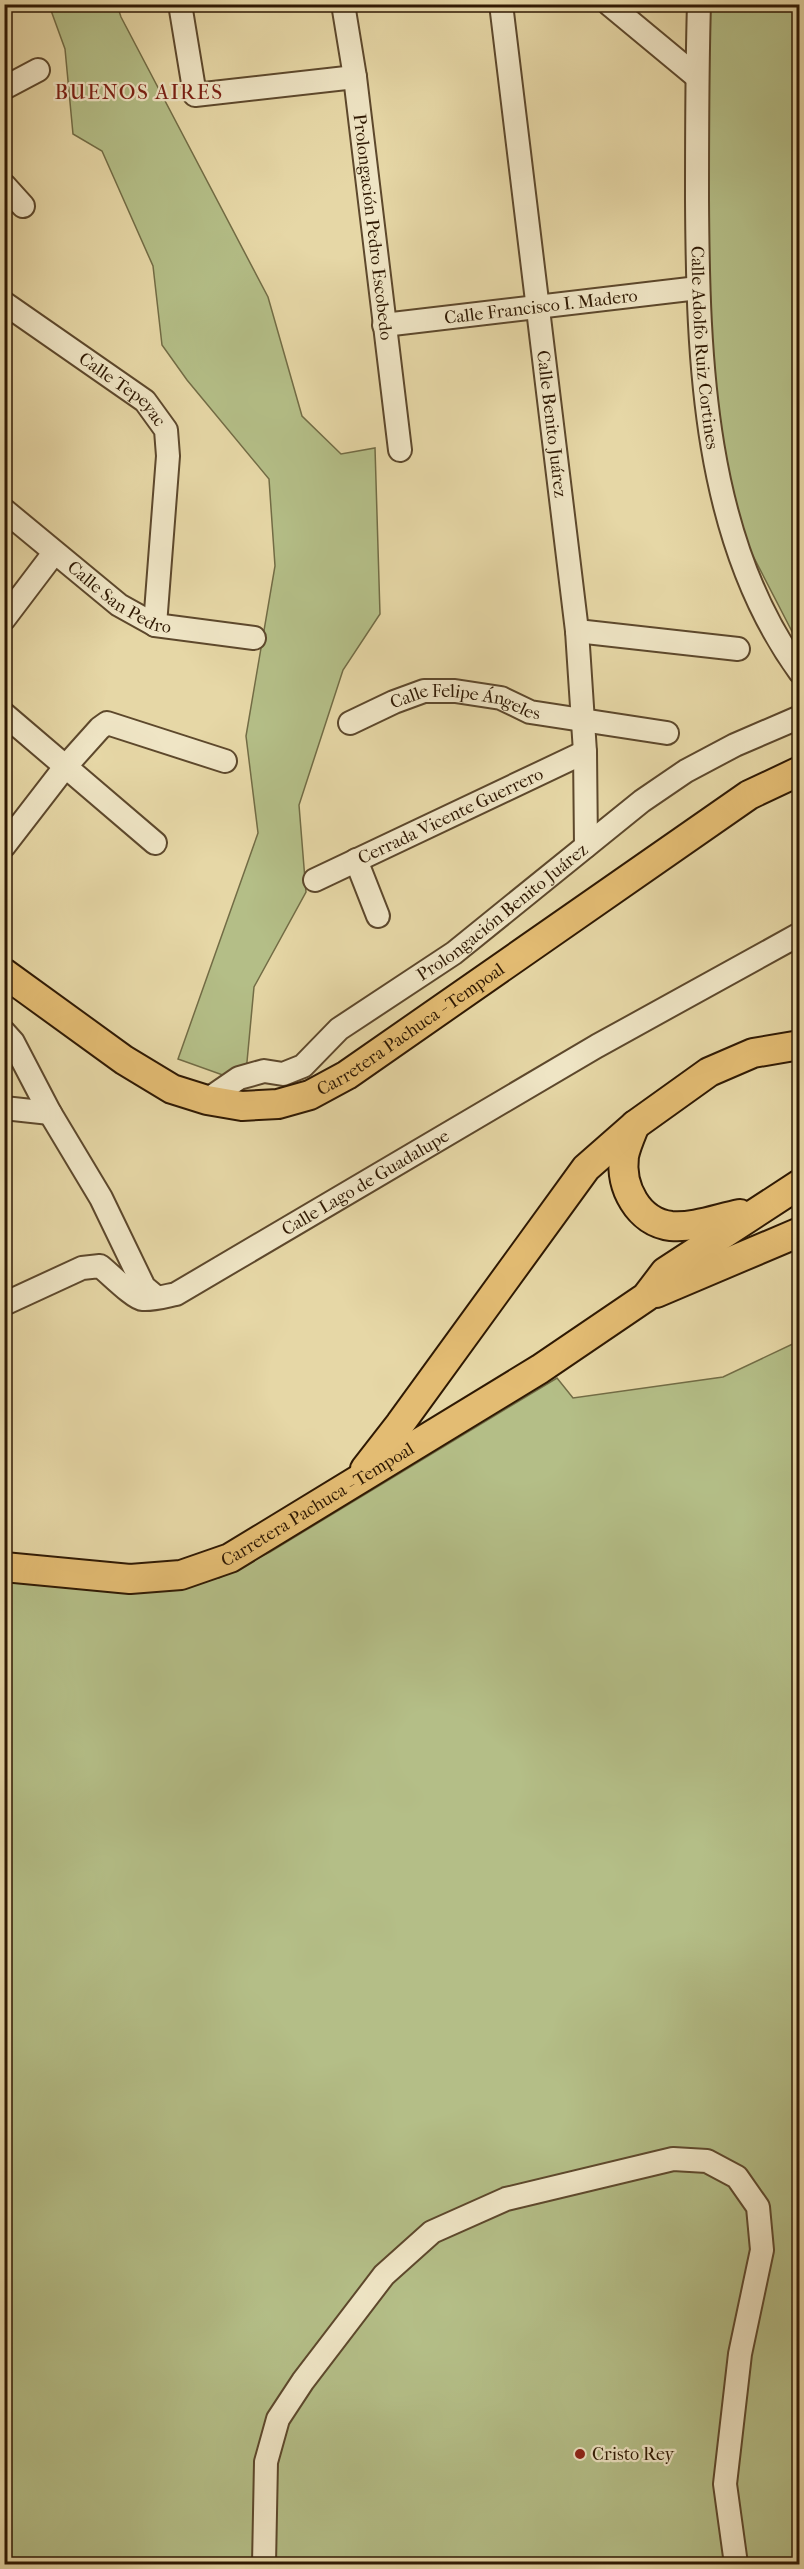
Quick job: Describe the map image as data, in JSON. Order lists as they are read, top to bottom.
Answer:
{
  "streets": {
    "main road": ["Carretera Pachuca - Tempoal"],
    "street": [
      "Prolongación Pedro Escobedo",
      "Calle Francisco I. Madero",
      "Calle Adolfo Ruiz Cortines",
      "Calle Tepeyac",
      "Calle Benito Juárez",
      "Calle San Pedro",
      "Calle Felipe Ángeles",
      "Cerrada Vicente Guerrero",
      "Prolongación Benito Juárez",
      "Calle Lago de Guadalupe"
    ]
  },
  "crossings": [
    ["Prolongación Pedro Escobedo", "Calle Francisco I. Madero"],
    ["Calle Francisco I. Madero", "Calle Adolfo Ruiz Cortines"],
    ["Calle Francisco I. Madero", "Calle Benito Juárez"],
    ["Calle Tepeyac", "Calle San Pedro"],
    ["Calle Benito Juárez", "Calle Felipe Ángeles"],
    ["Calle Benito Juárez", "Cerrada Vicente Guerrero"],
    ["Calle Benito Juárez", "Prolongación Benito Juárez"],
    ["Prolongación Benito Juárez", "Carretera Pachuca - Tempoal"]
  ],
  "districts": ["BUENOS AIRES"],
  "places": ["Cristo Rey"]
}
